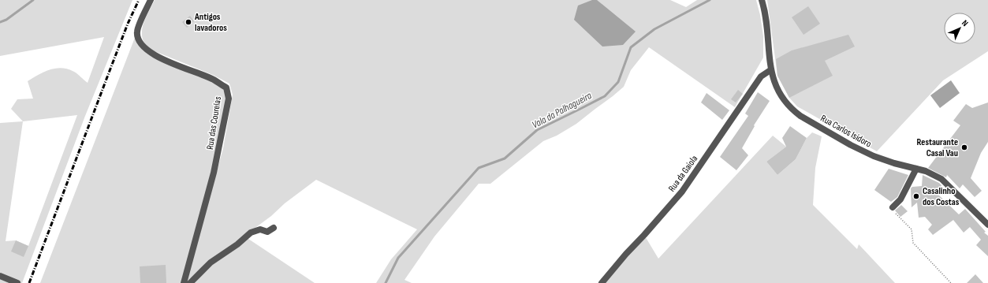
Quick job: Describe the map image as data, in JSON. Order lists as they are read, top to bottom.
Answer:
{
  "streets": {
    "street": ["Rua das Courelas", "Rua Carlos Isidoro", "Rua da Gaiola"]
  },
  "crossings": [
    ["Rua Carlos Isidoro", "Rua da Gaiola"]
  ],
  "water": ["Vala da Palhagueira"],
  "places": ["Antigos lavadoros", "Restaurante Casal Vau", "Casalinho dos Costas"],
  "north": "top right"
}
